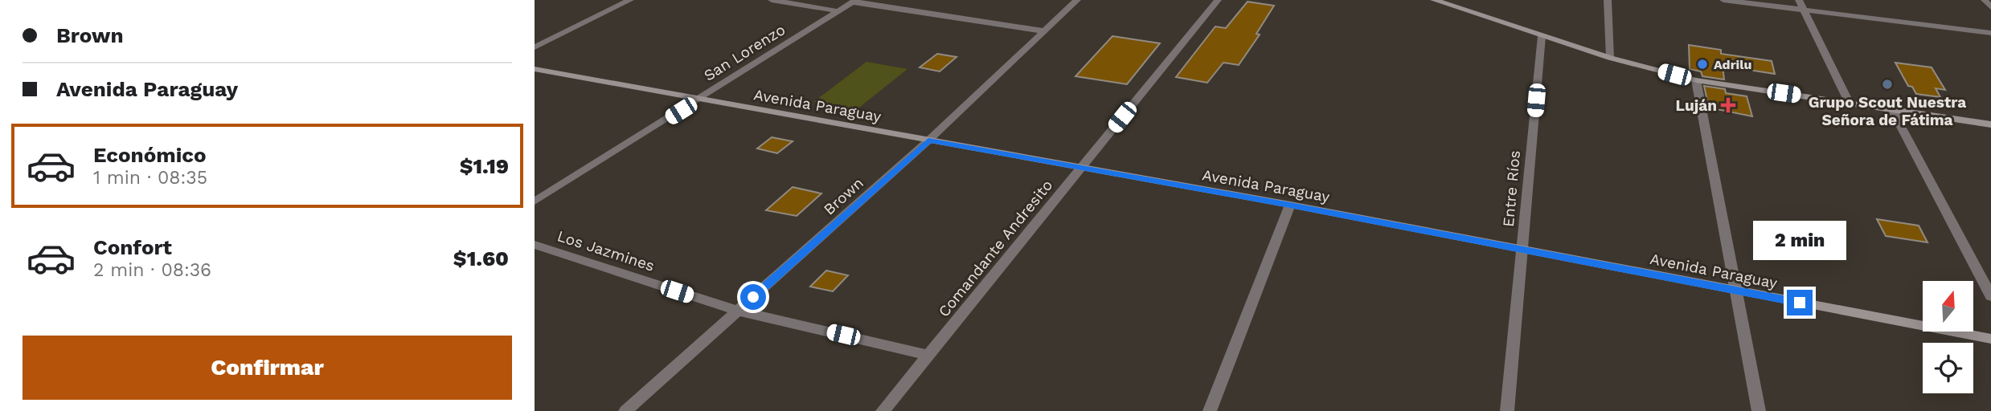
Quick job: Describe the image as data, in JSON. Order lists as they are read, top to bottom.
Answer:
{
  "streets": {
    "main road": ["Avenida Paraguay"],
    "street": [
      "San Lorenzo",
      "Entre Ríos",
      "Brown",
      "Comandante Andresito",
      "Los Jazmines"
    ]
  },
  "crossings": [
    ["San Lorenzo", "Avenida Paraguay"],
    ["Avenida Paraguay", "Entre Ríos"],
    ["Avenida Paraguay", "Brown"],
    ["Avenida Paraguay", "Comandante Andresito"],
    ["Brown", "Los Jazmines"],
    ["Comandante Andresito", "Los Jazmines"]
  ],
  "places": {
    "other": ["Adrilu", "Grupo Scout Nuestra Señora de Fátima"],
    "health": ["Luján"]
  },
  "north": "top",
  "page": {
    "banner": ["Brown", "Avenida Paraguay"],
    "list": [
      {
        "name": "Económico",
        "note": "1 min · 08:35",
        "value": "$1.19"
      },
      {
        "name": "Confort",
        "note": "2 min · 08:36",
        "value": "$1.60"
      }
    ],
    "bubble": "2 min",
    "buttons": "Confirmar"
  }
}
